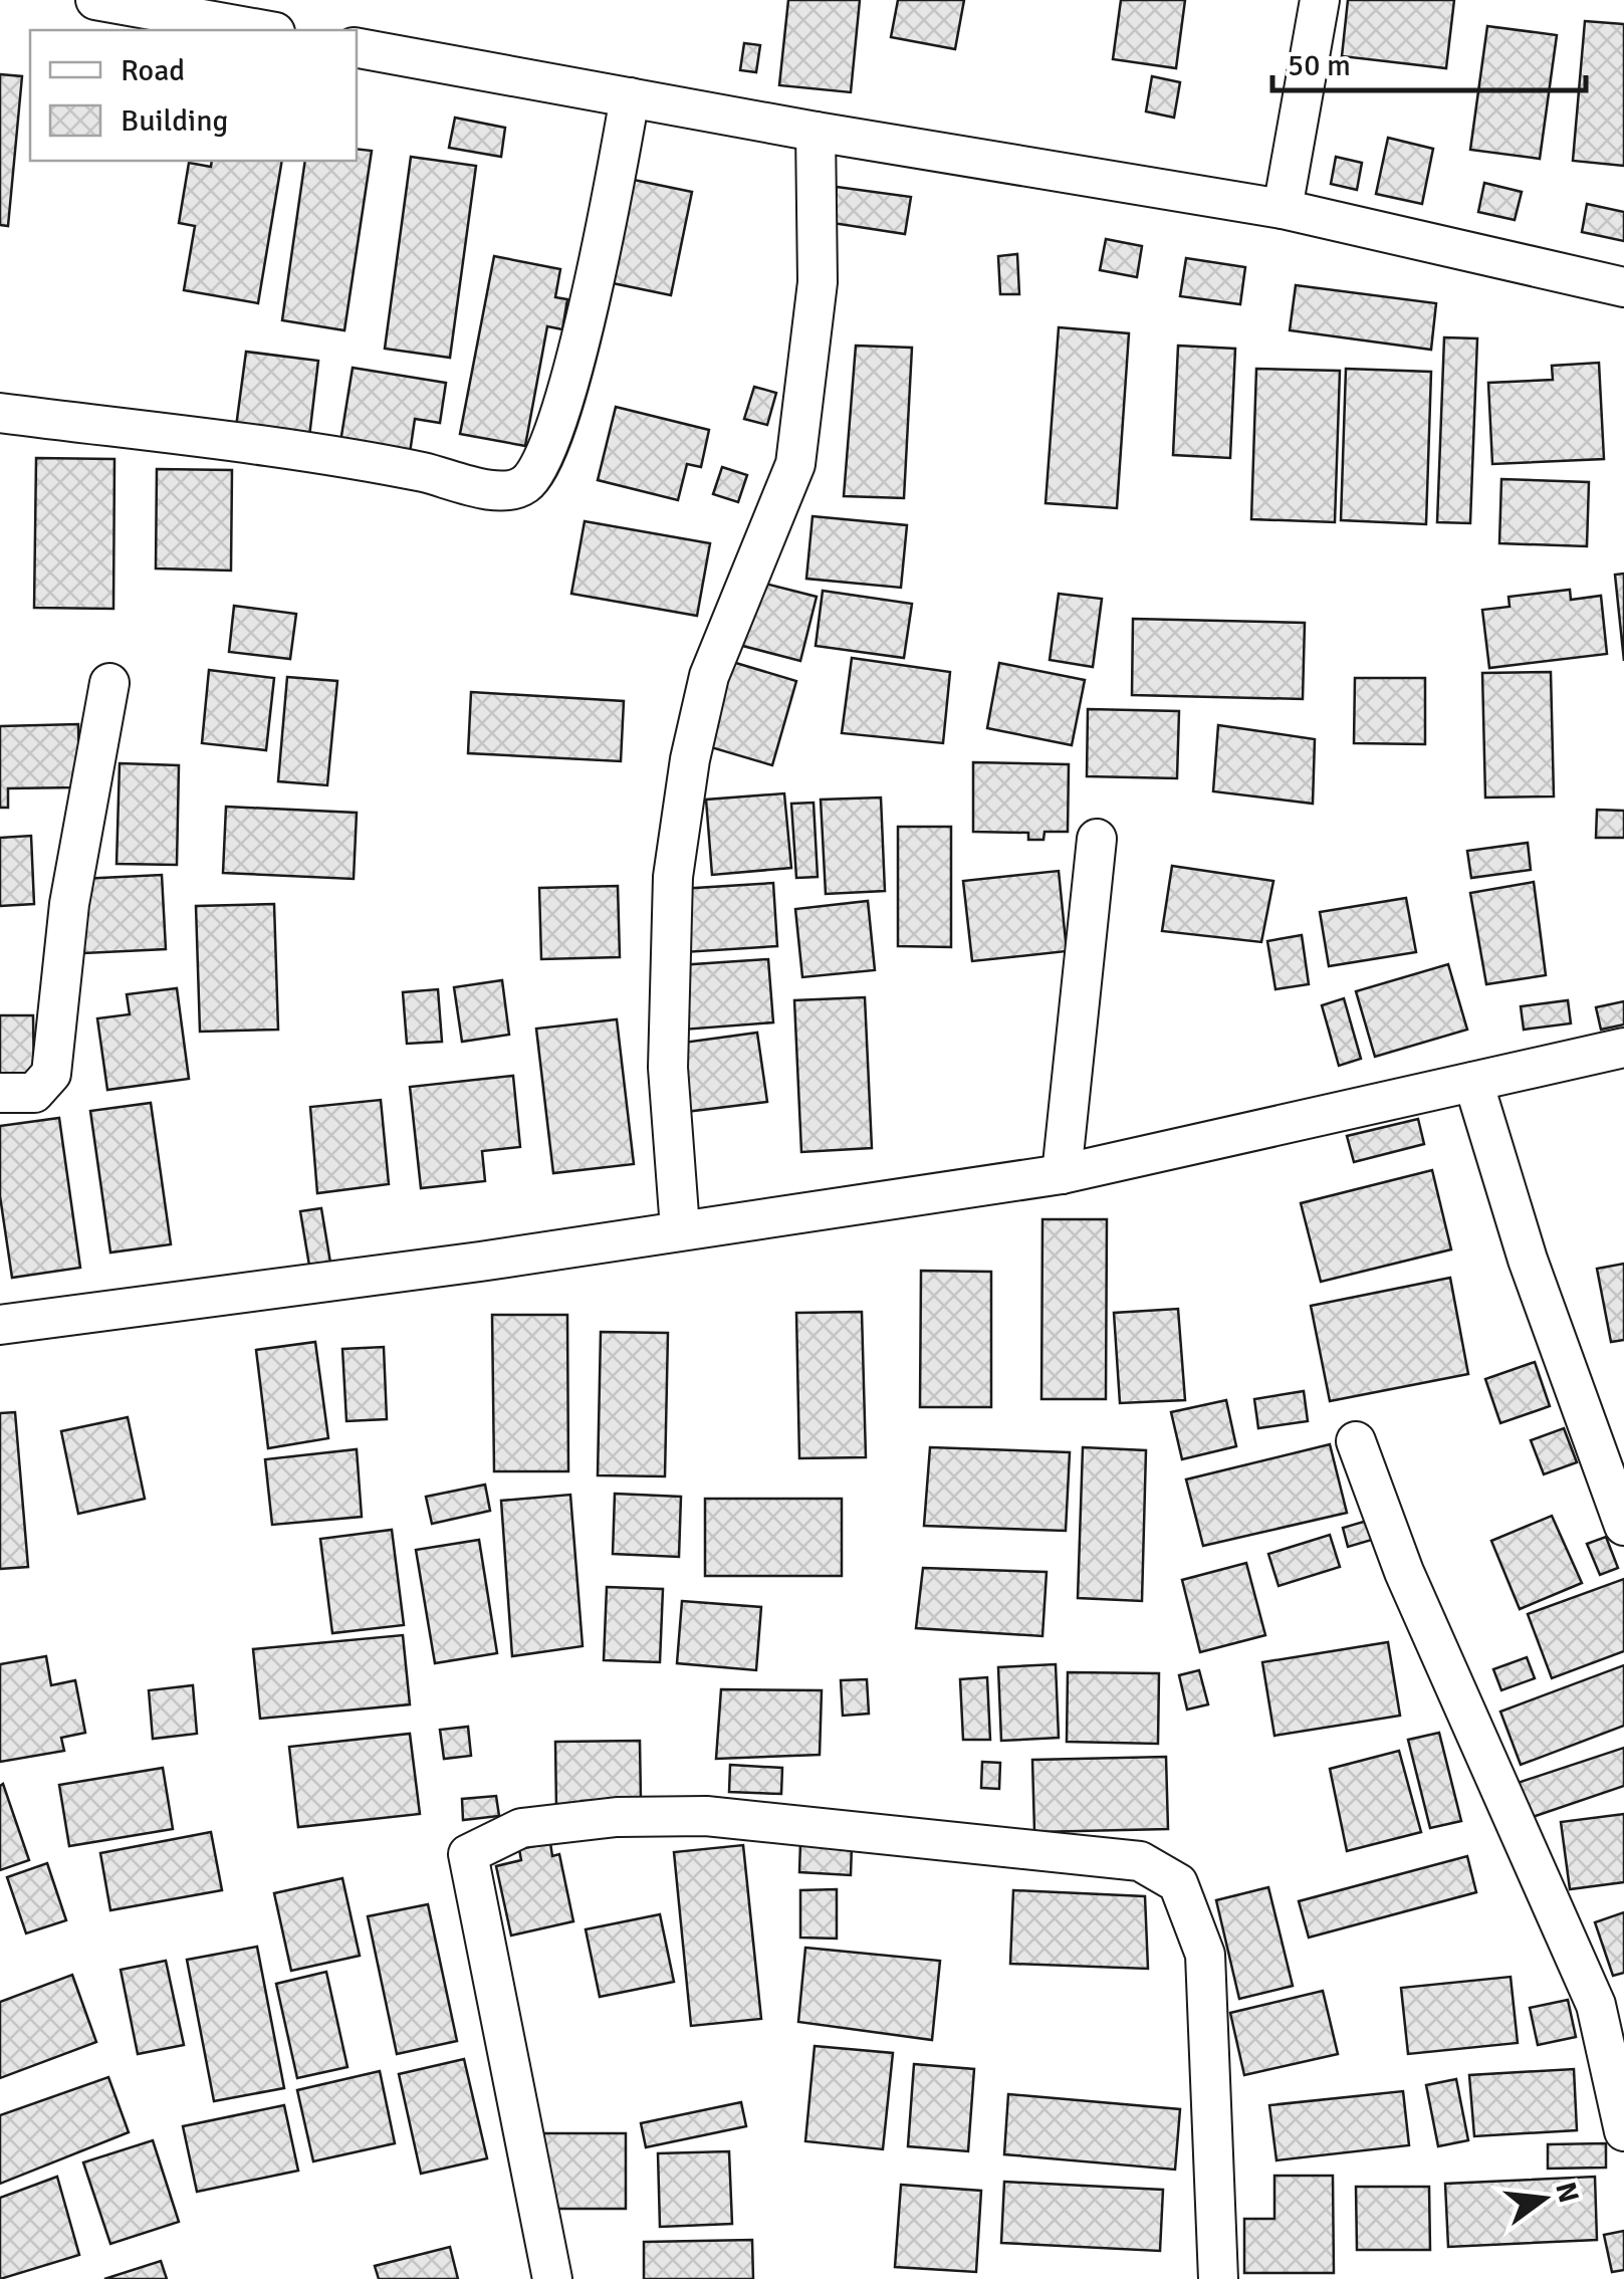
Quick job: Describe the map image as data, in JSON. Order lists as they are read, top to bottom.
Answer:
{
  "legend": ["Road", "Building"],
  "scale_bar": "50 m",
  "north": "right"
}
